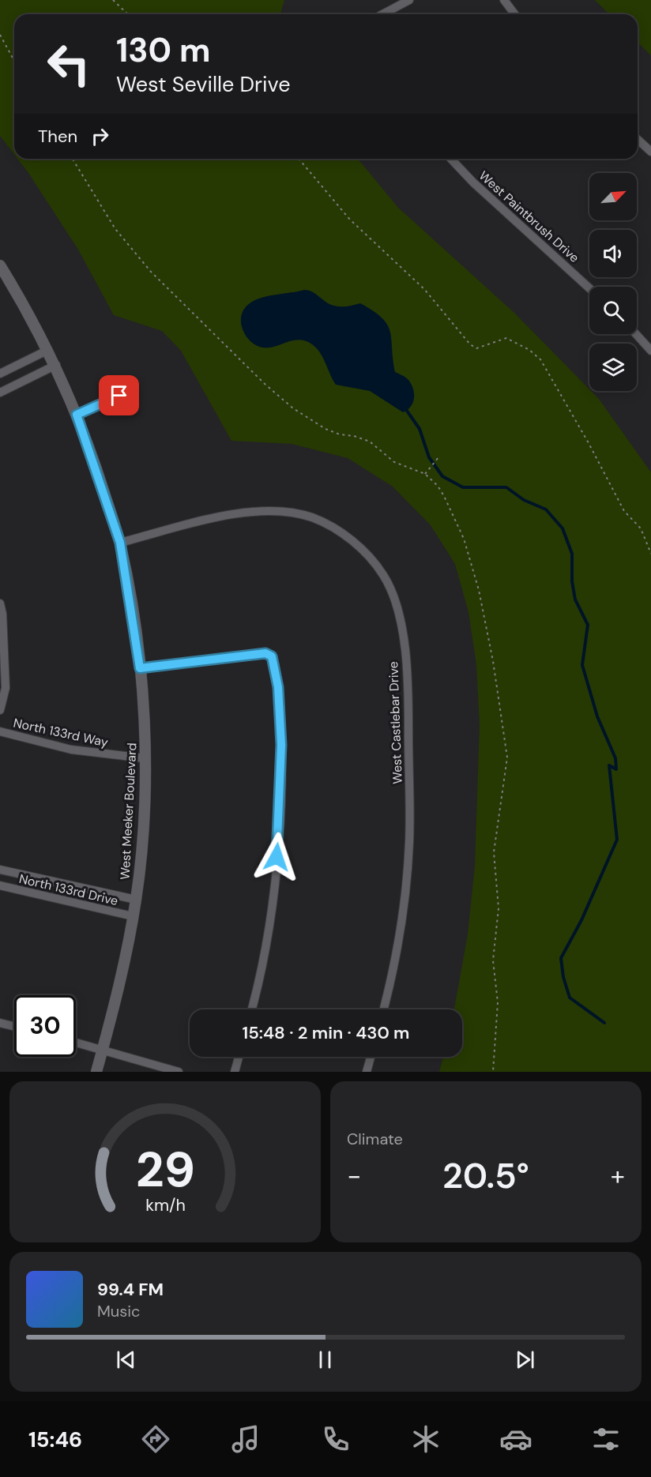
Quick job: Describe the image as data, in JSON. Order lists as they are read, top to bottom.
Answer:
{
  "streets": {
    "street": [
      "West Paintbrush Drive",
      "West Castlebar Drive",
      "North 133rd Way",
      "West Meeker Boulevard",
      "North 133rd Drive"
    ]
  },
  "crossings": [
    ["West Castlebar Drive", "West Meeker Boulevard"],
    ["North 133rd Way", "West Meeker Boulevard"],
    ["West Meeker Boulevard", "North 133rd Drive"]
  ],
  "north": "top right",
  "page": {
    "turn": ["130 m", "West Seville Drive"],
    "then": "Then",
    "limit": "30",
    "trip": "15:48 · 2 min · 430 m",
    "tile": "Climate",
    "heat": ["−", "20.5°", "+"],
    "song": ["99.4 FM", "Music"],
    "tabs": "15:46",
    "gauge": ["29", "km/h"]
  }
}
